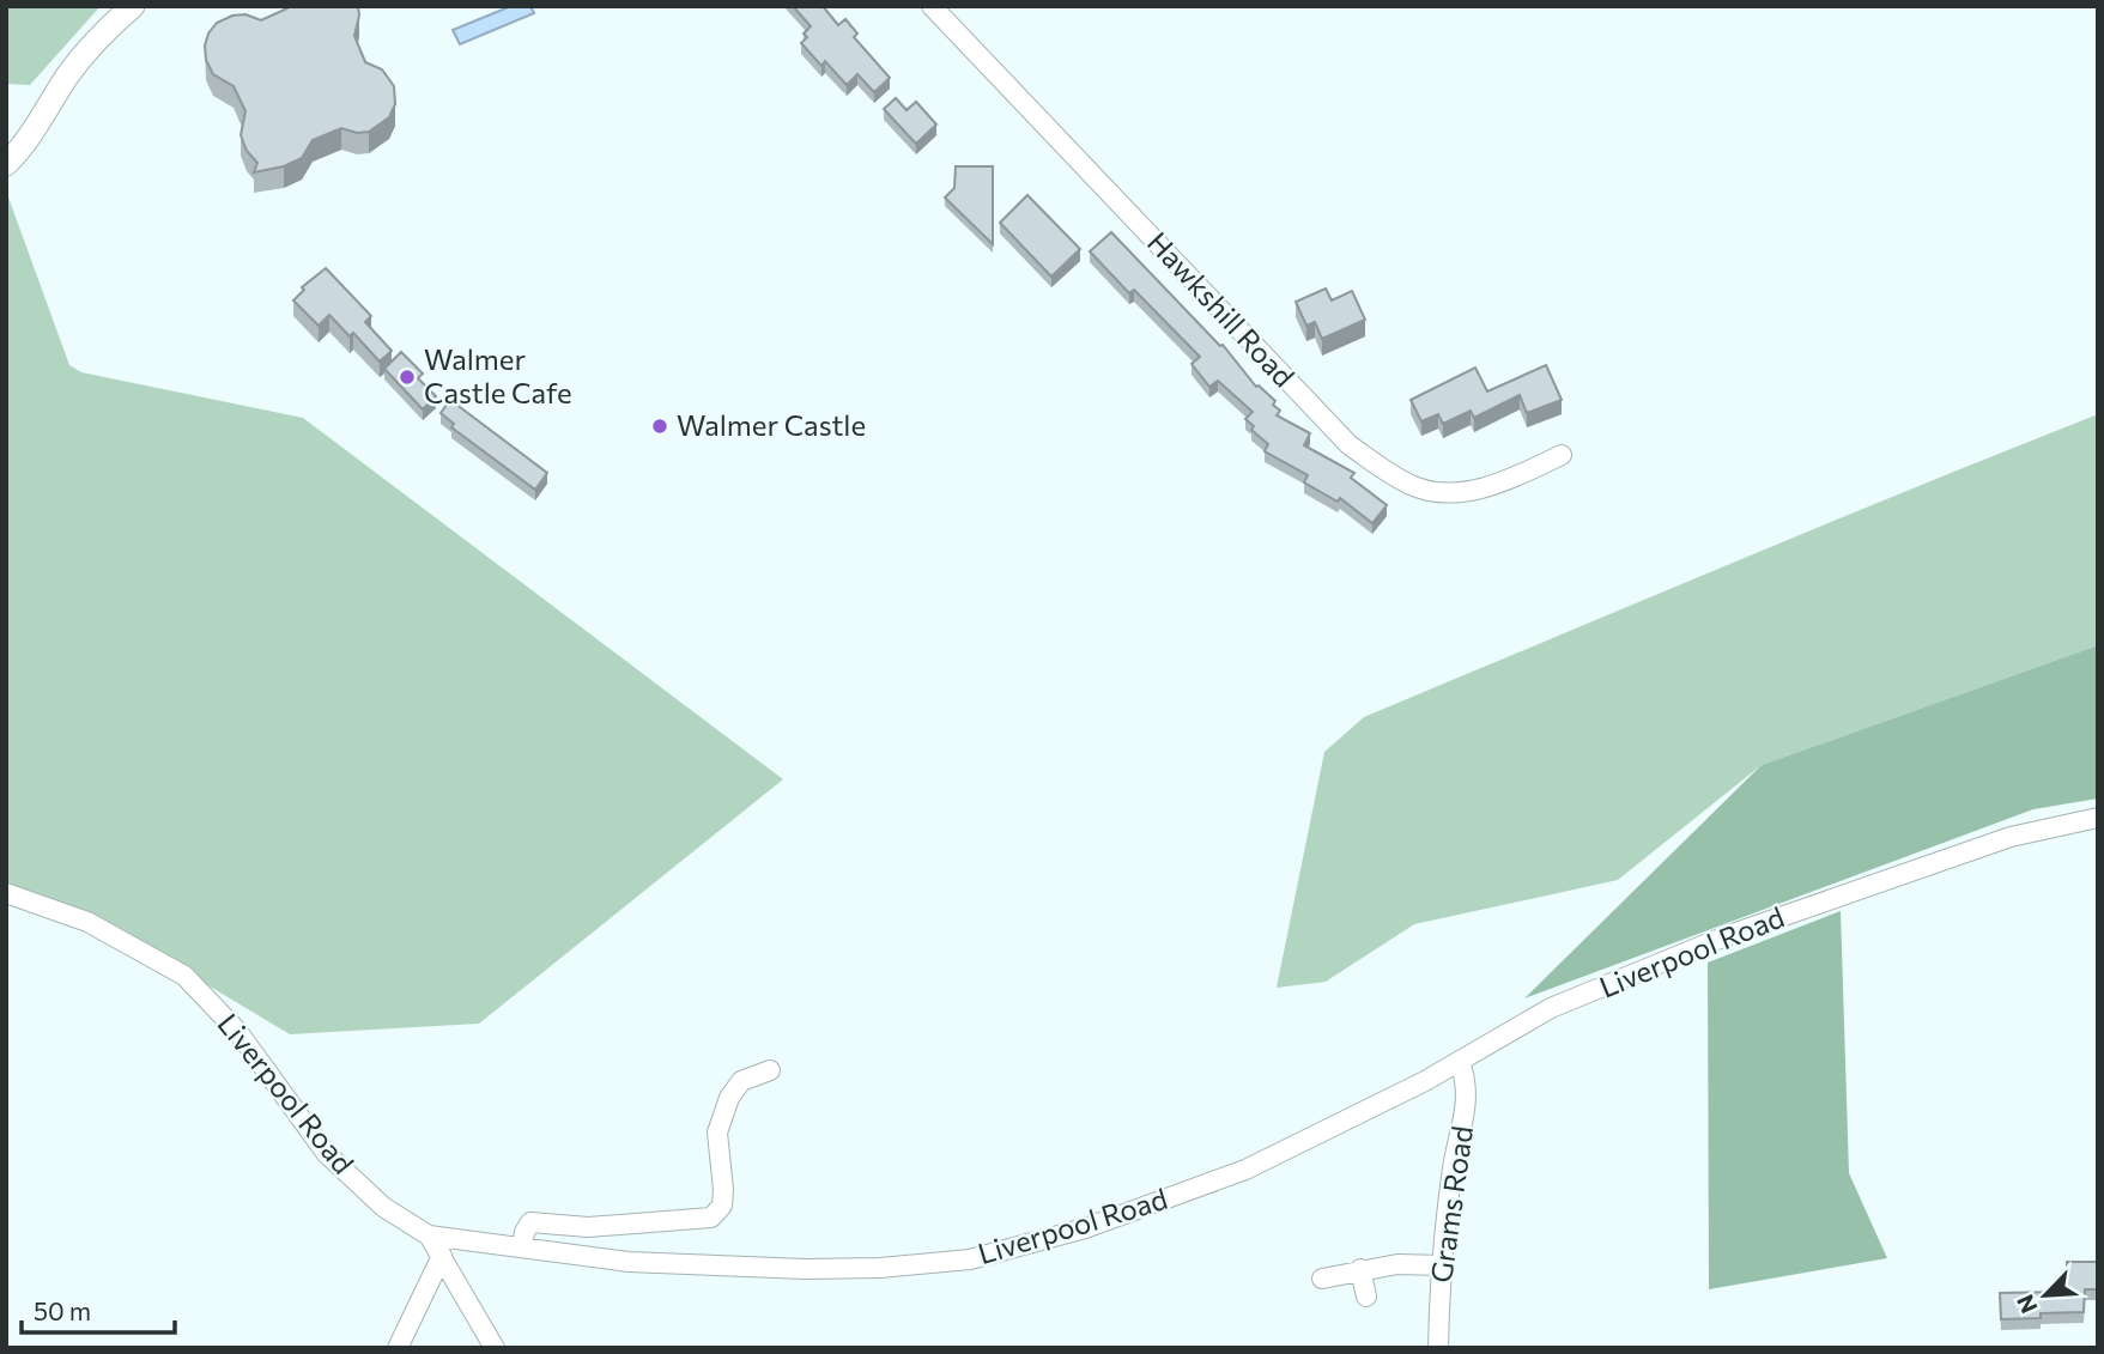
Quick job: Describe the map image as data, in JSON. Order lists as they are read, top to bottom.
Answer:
{
  "streets": {
    "street": ["Hawkshill Road", "Liverpool Road", "Grams Road"]
  },
  "crossings": [
    ["Liverpool Road", "Grams Road"]
  ],
  "places": ["Walmer Castle Cafe", "Walmer Castle"],
  "scale_bar": "50 m",
  "north": "bottom left"
}
